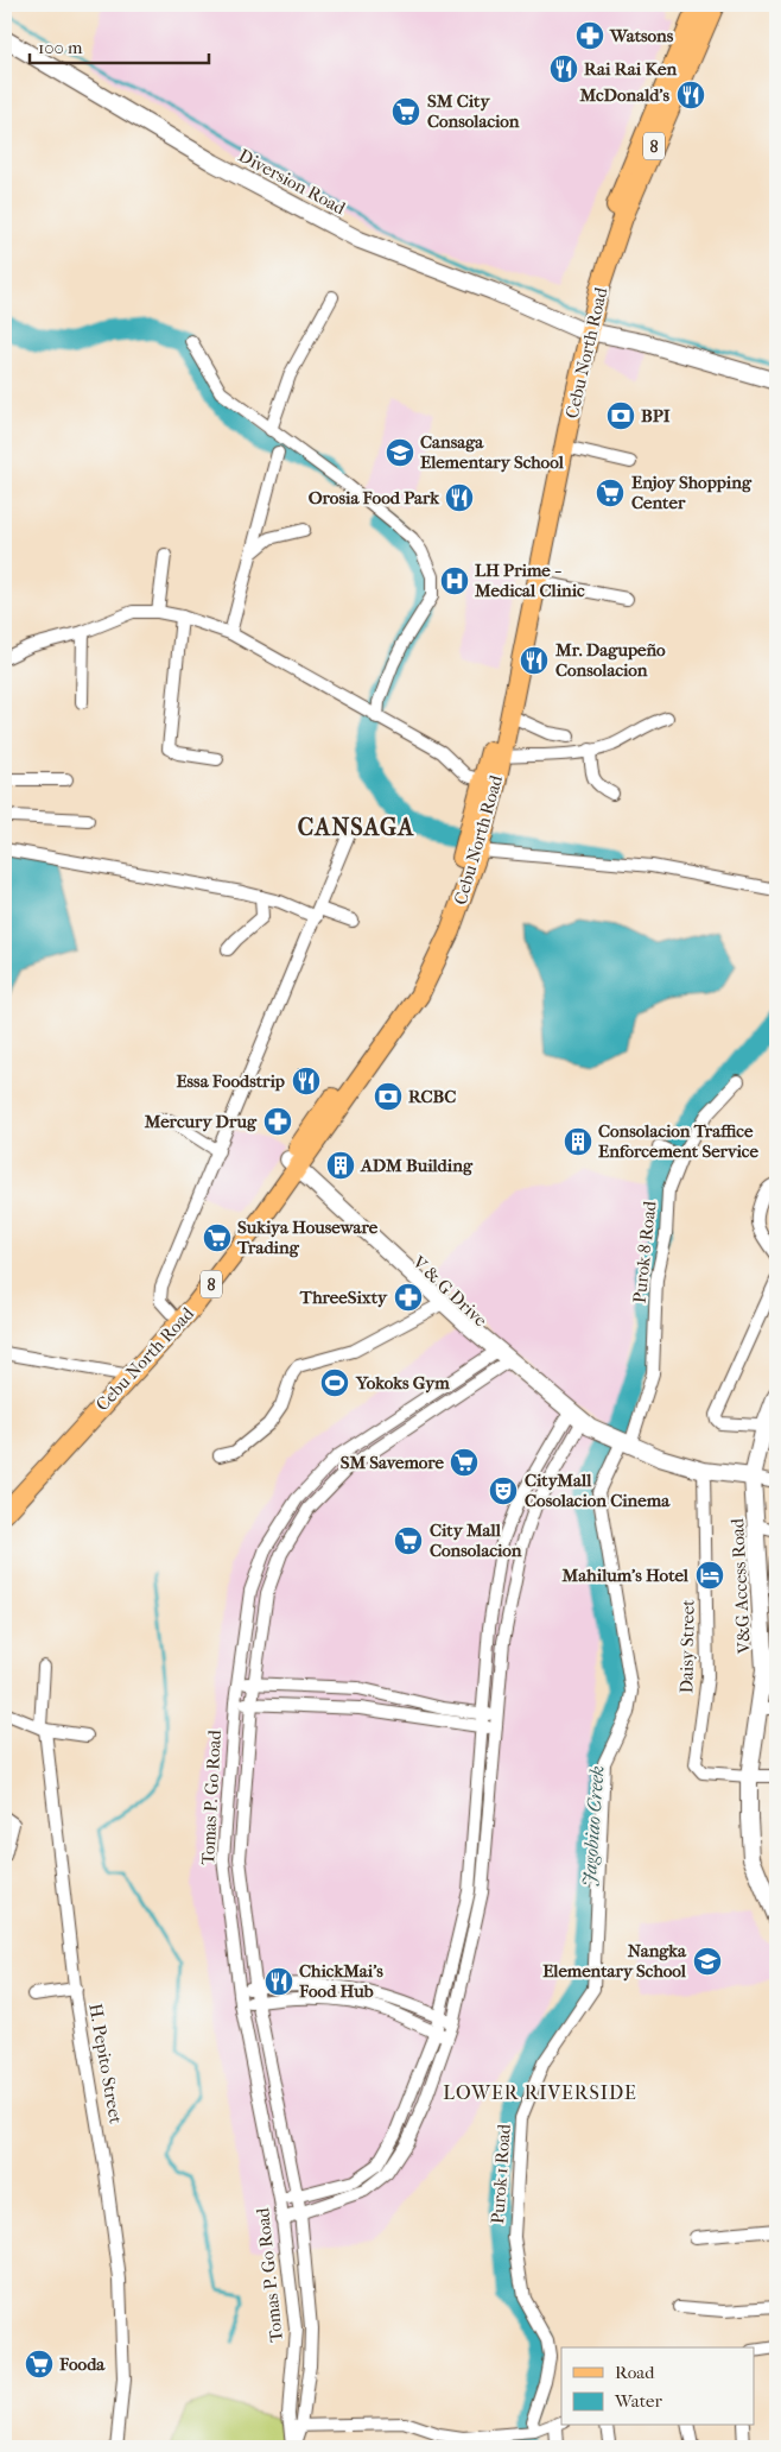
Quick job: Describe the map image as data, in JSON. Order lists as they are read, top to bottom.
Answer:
{
  "streets": {
    "main road": ["8", "Cebu North Road"],
    "street": [
      "Diversion Road",
      "Purok 8 Road",
      "V & G Drive",
      "V&G Access Road",
      "Daisy Street",
      "Tomas P. Go Road",
      "H. Pepito Street",
      "Purok 1 Road"
    ]
  },
  "crossings": [
    ["Diversion Road", "Cebu North Road"],
    ["Cebu North Road", "V & G Drive"],
    ["Purok 8 Road", "V & G Drive"],
    ["Purok 8 Road", "Purok 1 Road"],
    ["V & G Drive", "V&G Access Road"],
    ["V & G Drive", "Daisy Street"],
    ["V & G Drive", "Tomas P. Go Road"],
    ["V & G Drive", "Purok 1 Road"],
    ["V&G Access Road", "Daisy Street"]
  ],
  "districts": ["CANSAGA", "LOWER RIVERSIDE"],
  "water": ["Jagobiao Creek"],
  "places": {
    "pharmacy": ["Watsons", "Mercury Drug", "ThreeSixty"],
    "restaurant": [
      "Rai Rai Ken",
      "McDonald's",
      "Orosia Food Park",
      "Mr. Dagupeño Consolacion",
      "Essa Foodstrip",
      "ChickMai's Food Hub"
    ],
    "supermarket": [
      "SM City Consolacion",
      "Enjoy Shopping Center",
      "Sukiya Houseware Trading",
      "SM Savemore",
      "City Mall Consolacion",
      "Fooda"
    ],
    "bank": ["BPI", "RCBC"],
    "school or university": ["Cansaga Elementary School", "Nangka Elementary School"],
    "hospital": ["LH Prime - Medical Clinic"],
    "building": ["Consolacion Traffice Enforcement Service", "ADM Building"],
    "sports": ["Yokoks Gym"],
    "theatre": ["CityMall Cosolacion Cinema"],
    "hotel": ["Mahilum's Hotel"]
  },
  "legend": ["Road", "Water"],
  "scale_bar": "100 m"
}
